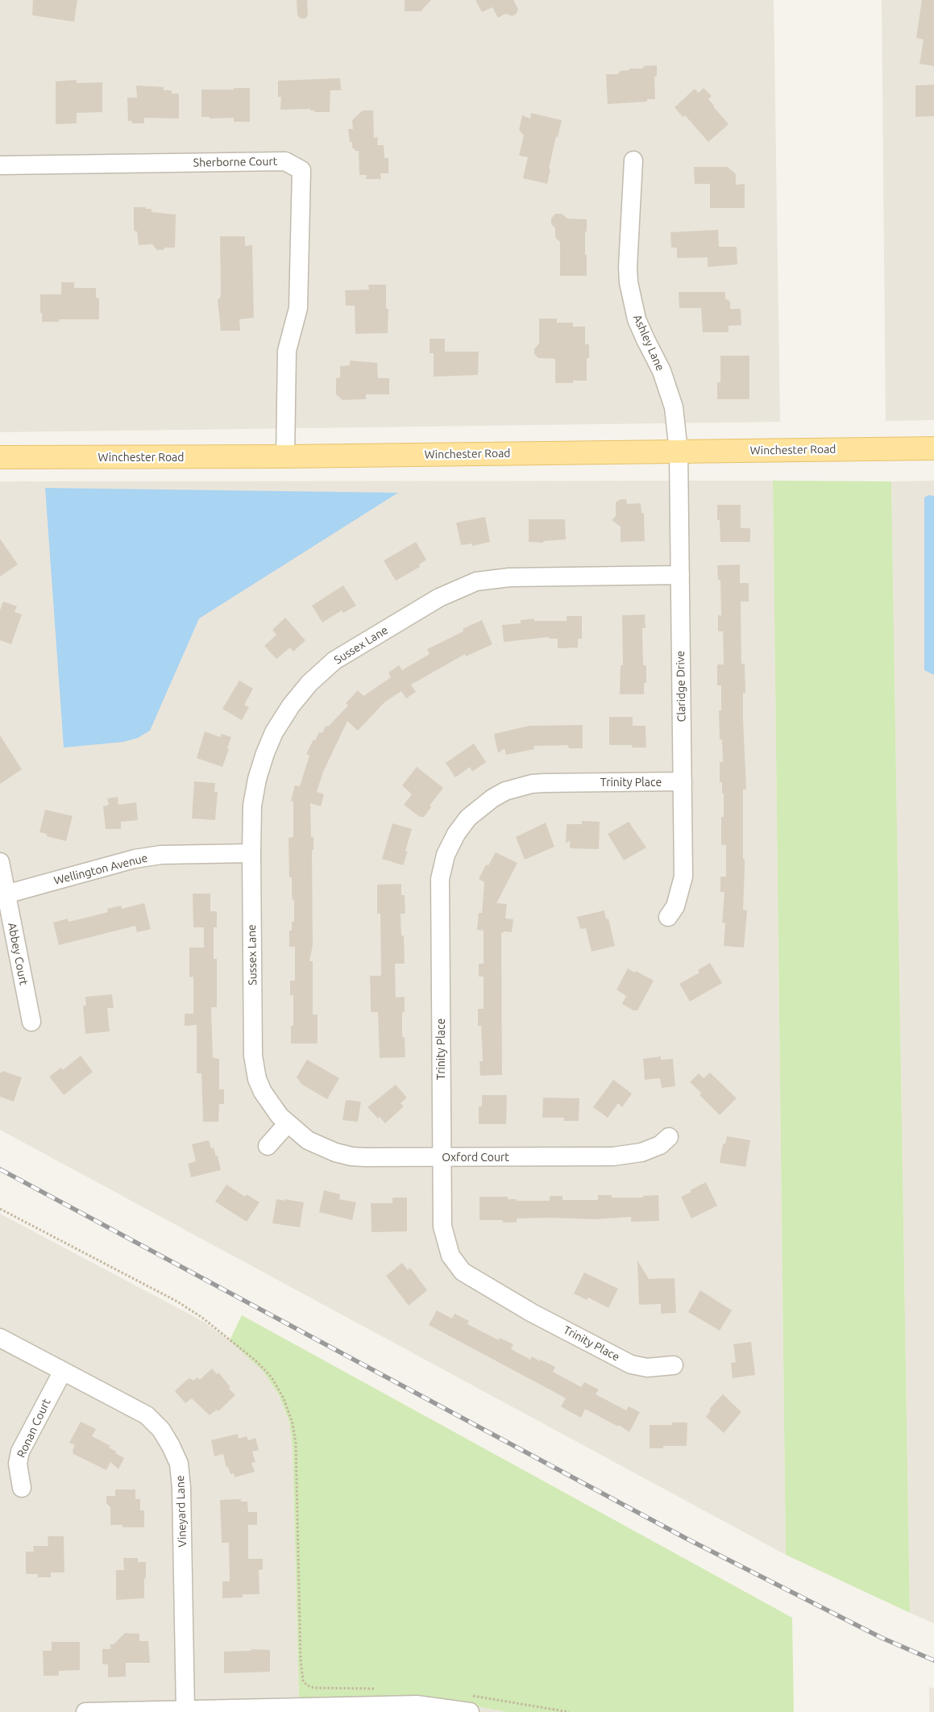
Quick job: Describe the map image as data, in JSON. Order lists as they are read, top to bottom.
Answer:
{
  "streets": {
    "main road": ["Winchester Road"],
    "street": [
      "Sherborne Court",
      "Ashley Lane",
      "Sussex Lane",
      "Claridge Drive",
      "Trinity Place",
      "Wellington Avenue",
      "Abbey Court",
      "Oxford Court",
      "Ronan Court",
      "Vineyard Lane"
    ]
  },
  "crossings": [
    ["Sherborne Court", "Winchester Road"],
    ["Ashley Lane", "Winchester Road"],
    ["Ashley Lane", "Claridge Drive"],
    ["Winchester Road", "Claridge Drive"],
    ["Sussex Lane", "Claridge Drive"],
    ["Sussex Lane", "Wellington Avenue"],
    ["Sussex Lane", "Oxford Court"],
    ["Claridge Drive", "Trinity Place"],
    ["Trinity Place", "Oxford Court"],
    ["Wellington Avenue", "Abbey Court"],
    ["Ronan Court", "Vineyard Lane"]
  ]
}
